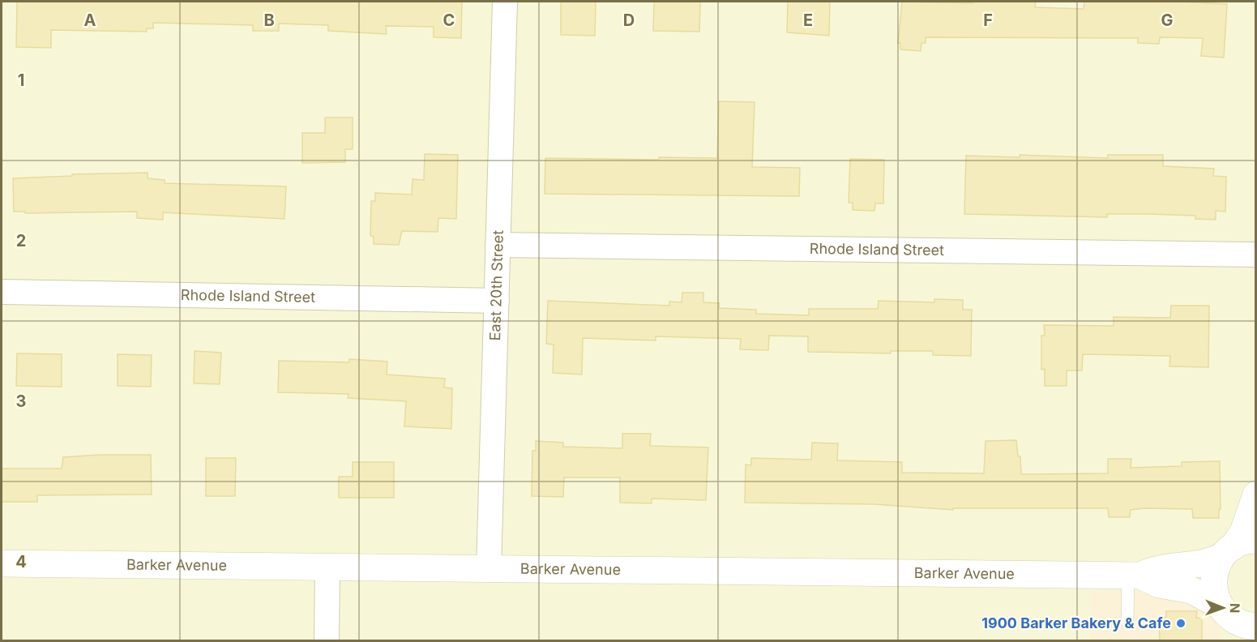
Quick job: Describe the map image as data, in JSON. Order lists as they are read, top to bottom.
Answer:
{
  "streets": {
    "street": ["Rhode Island Street", "East 20th Street", "Barker Avenue"]
  },
  "crossings": [
    ["Rhode Island Street", "East 20th Street"],
    ["East 20th Street", "Barker Avenue"]
  ],
  "places": ["1900 Barker Bakery & Cafe"],
  "north": "right",
  "grid": {
    "columns": [
      "A",
      "B",
      "C",
      "D",
      "E",
      "F",
      "G"
    ],
    "rows": [
      "1",
      "2",
      "3",
      "4"
    ]
  }
}
